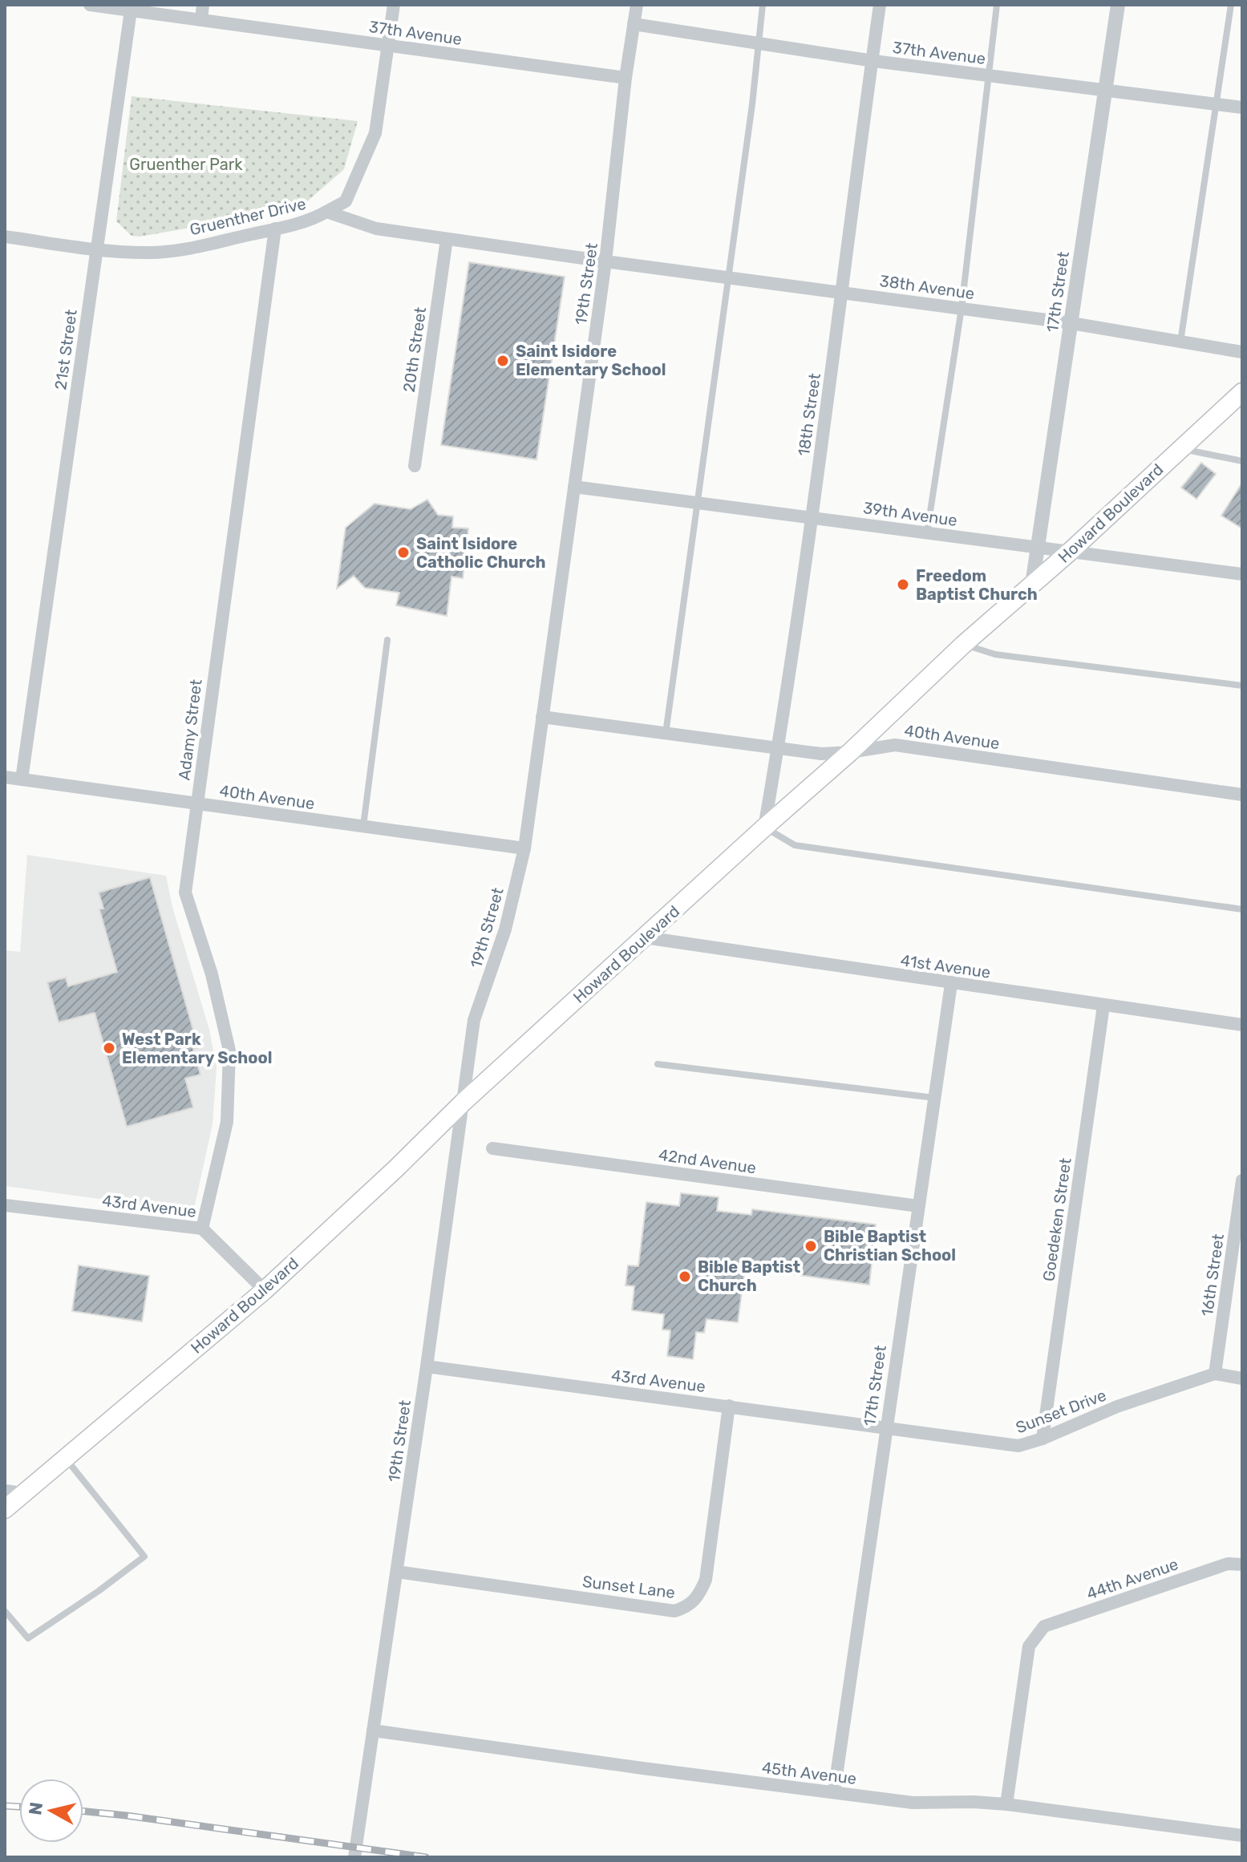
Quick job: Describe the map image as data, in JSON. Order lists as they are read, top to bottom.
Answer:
{
  "streets": {
    "main road": ["Howard Boulevard"],
    "street": [
      "37th Avenue",
      "Gruenther Drive",
      "19th Street",
      "38th Avenue",
      "17th Street",
      "21st Street",
      "20th Street",
      "18th Street",
      "39th Avenue",
      "Adamy Street",
      "40th Avenue",
      "41st Avenue",
      "42nd Avenue",
      "43rd Avenue",
      "Goedeken Street",
      "16th Street",
      "Sunset Drive",
      "44th Avenue",
      "Sunset Lane",
      "45th Avenue"
    ]
  },
  "crossings": [
    ["37th Avenue", "19th Street"],
    ["37th Avenue", "17th Street"],
    ["37th Avenue", "18th Street"],
    ["Gruenther Drive", "19th Street"],
    ["Gruenther Drive", "38th Avenue"],
    ["Gruenther Drive", "21st Street"],
    ["Gruenther Drive", "20th Street"],
    ["Gruenther Drive", "Adamy Street"],
    ["19th Street", "38th Avenue"],
    ["19th Street", "Howard Boulevard"],
    ["19th Street", "39th Avenue"],
    ["19th Street", "40th Avenue"],
    ["19th Street", "43rd Avenue"],
    ["19th Street", "Sunset Lane"],
    ["19th Street", "45th Avenue"],
    ["38th Avenue", "17th Street"],
    ["38th Avenue", "18th Street"],
    ["17th Street", "Howard Boulevard"],
    ["17th Street", "39th Avenue"],
    ["17th Street", "41st Avenue"],
    ["17th Street", "42nd Avenue"],
    ["17th Street", "43rd Avenue"],
    ["17th Street", "Sunset Drive"],
    ["17th Street", "45th Avenue"],
    ["21st Street", "40th Avenue"],
    ["18th Street", "Howard Boulevard"],
    ["18th Street", "39th Avenue"],
    ["18th Street", "40th Avenue"],
    ["Howard Boulevard", "39th Avenue"],
    ["Howard Boulevard", "40th Avenue"],
    ["Howard Boulevard", "41st Avenue"],
    ["Howard Boulevard", "43rd Avenue"],
    ["Adamy Street", "40th Avenue"],
    ["Adamy Street", "43rd Avenue"],
    ["41st Avenue", "Goedeken Street"],
    ["43rd Avenue", "Sunset Drive"],
    ["43rd Avenue", "Sunset Lane"],
    ["Goedeken Street", "Sunset Drive"],
    ["16th Street", "Sunset Drive"],
    ["44th Avenue", "45th Avenue"]
  ],
  "parks": ["Gruenther Park"],
  "places": [
    "Saint Isidore Elementary School",
    "Saint Isidore Catholic Church",
    "Freedom Baptist Church",
    "West Park Elementary School",
    "Bible Baptist Christian School",
    "Bible Baptist Church"
  ],
  "north": "left"
}
